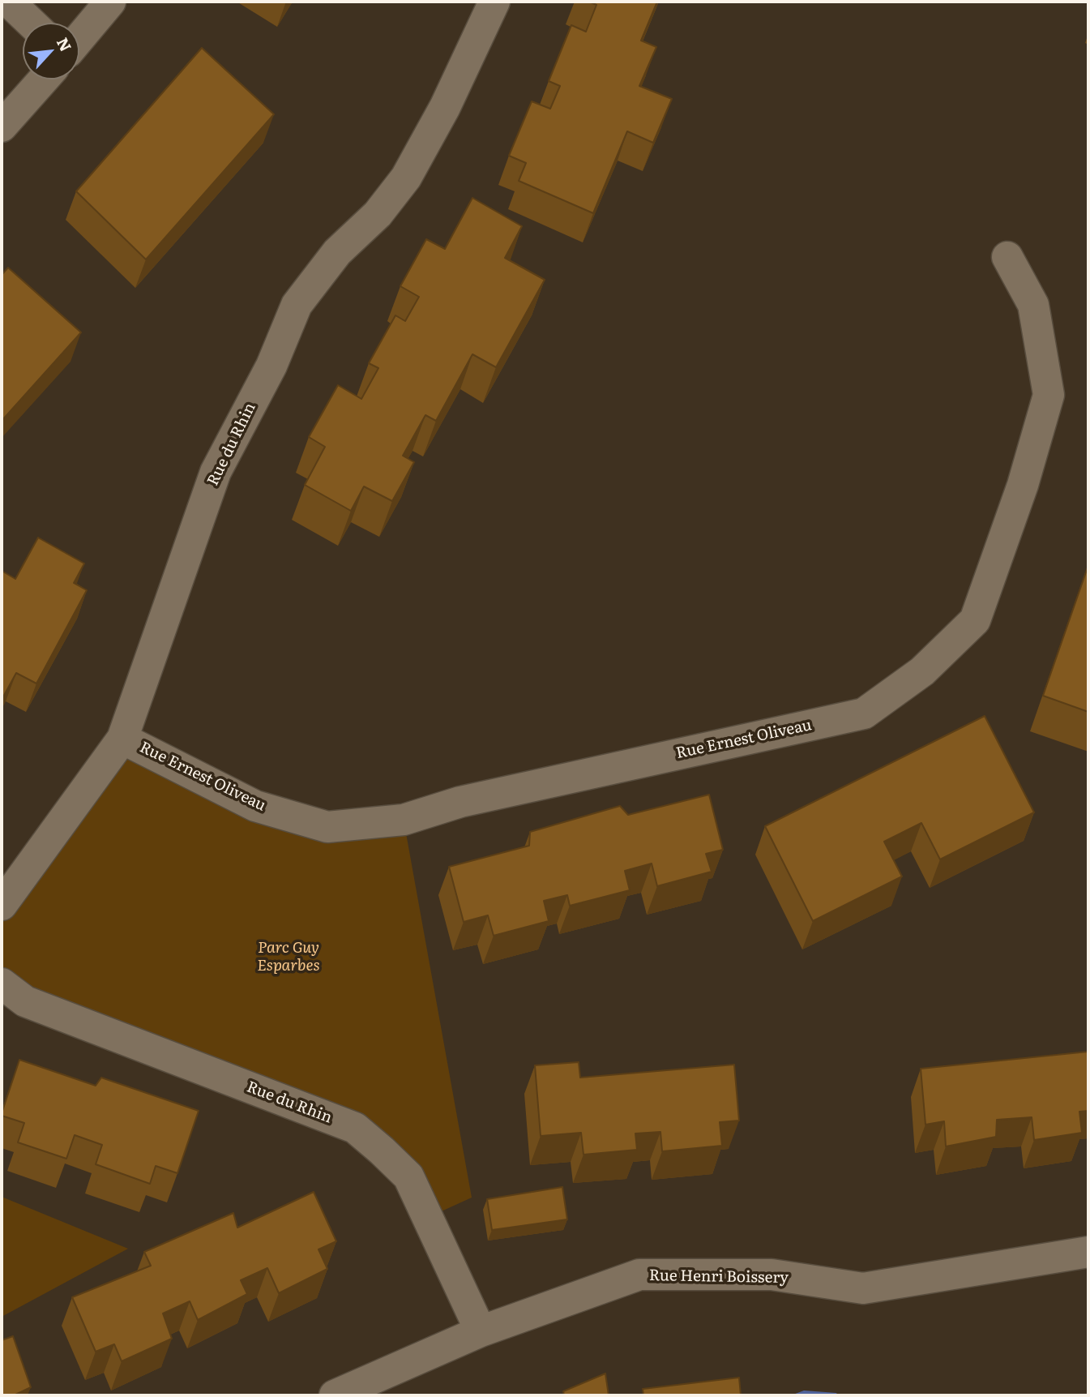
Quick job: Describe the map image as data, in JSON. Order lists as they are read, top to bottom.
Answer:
{
  "streets": {
    "street": ["Rue du Rhin", "Rue Ernest Oliveau", "Rue Henri Boissery"]
  },
  "crossings": [
    ["Rue du Rhin", "Rue Ernest Oliveau"],
    ["Rue du Rhin", "Rue Henri Boissery"]
  ],
  "parks": ["Parc Guy Esparbes"],
  "north": "top right"
}
